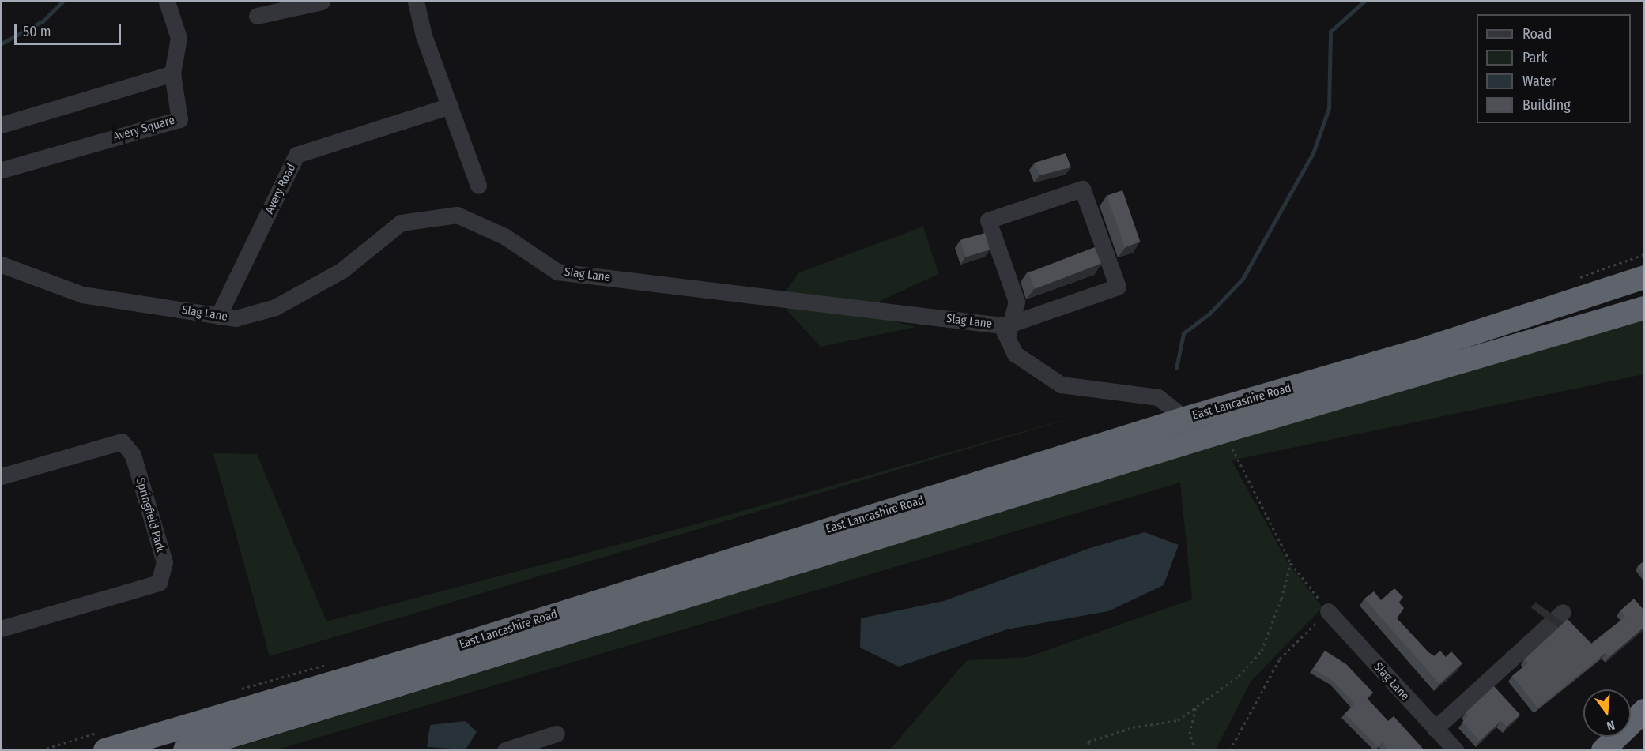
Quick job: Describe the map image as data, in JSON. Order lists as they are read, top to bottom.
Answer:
{
  "streets": {
    "highway": ["East Lancashire Road"],
    "street": [
      "Avery Square",
      "Avery Road",
      "Slag Lane",
      "Springfield Park"
    ]
  },
  "crossings": [
    ["Avery Road", "Slag Lane"],
    ["Slag Lane", "East Lancashire Road"]
  ],
  "legend": [
    "Road",
    "Park",
    "Water",
    "Building"
  ],
  "scale_bar": "50 m",
  "north": "bottom"
}
